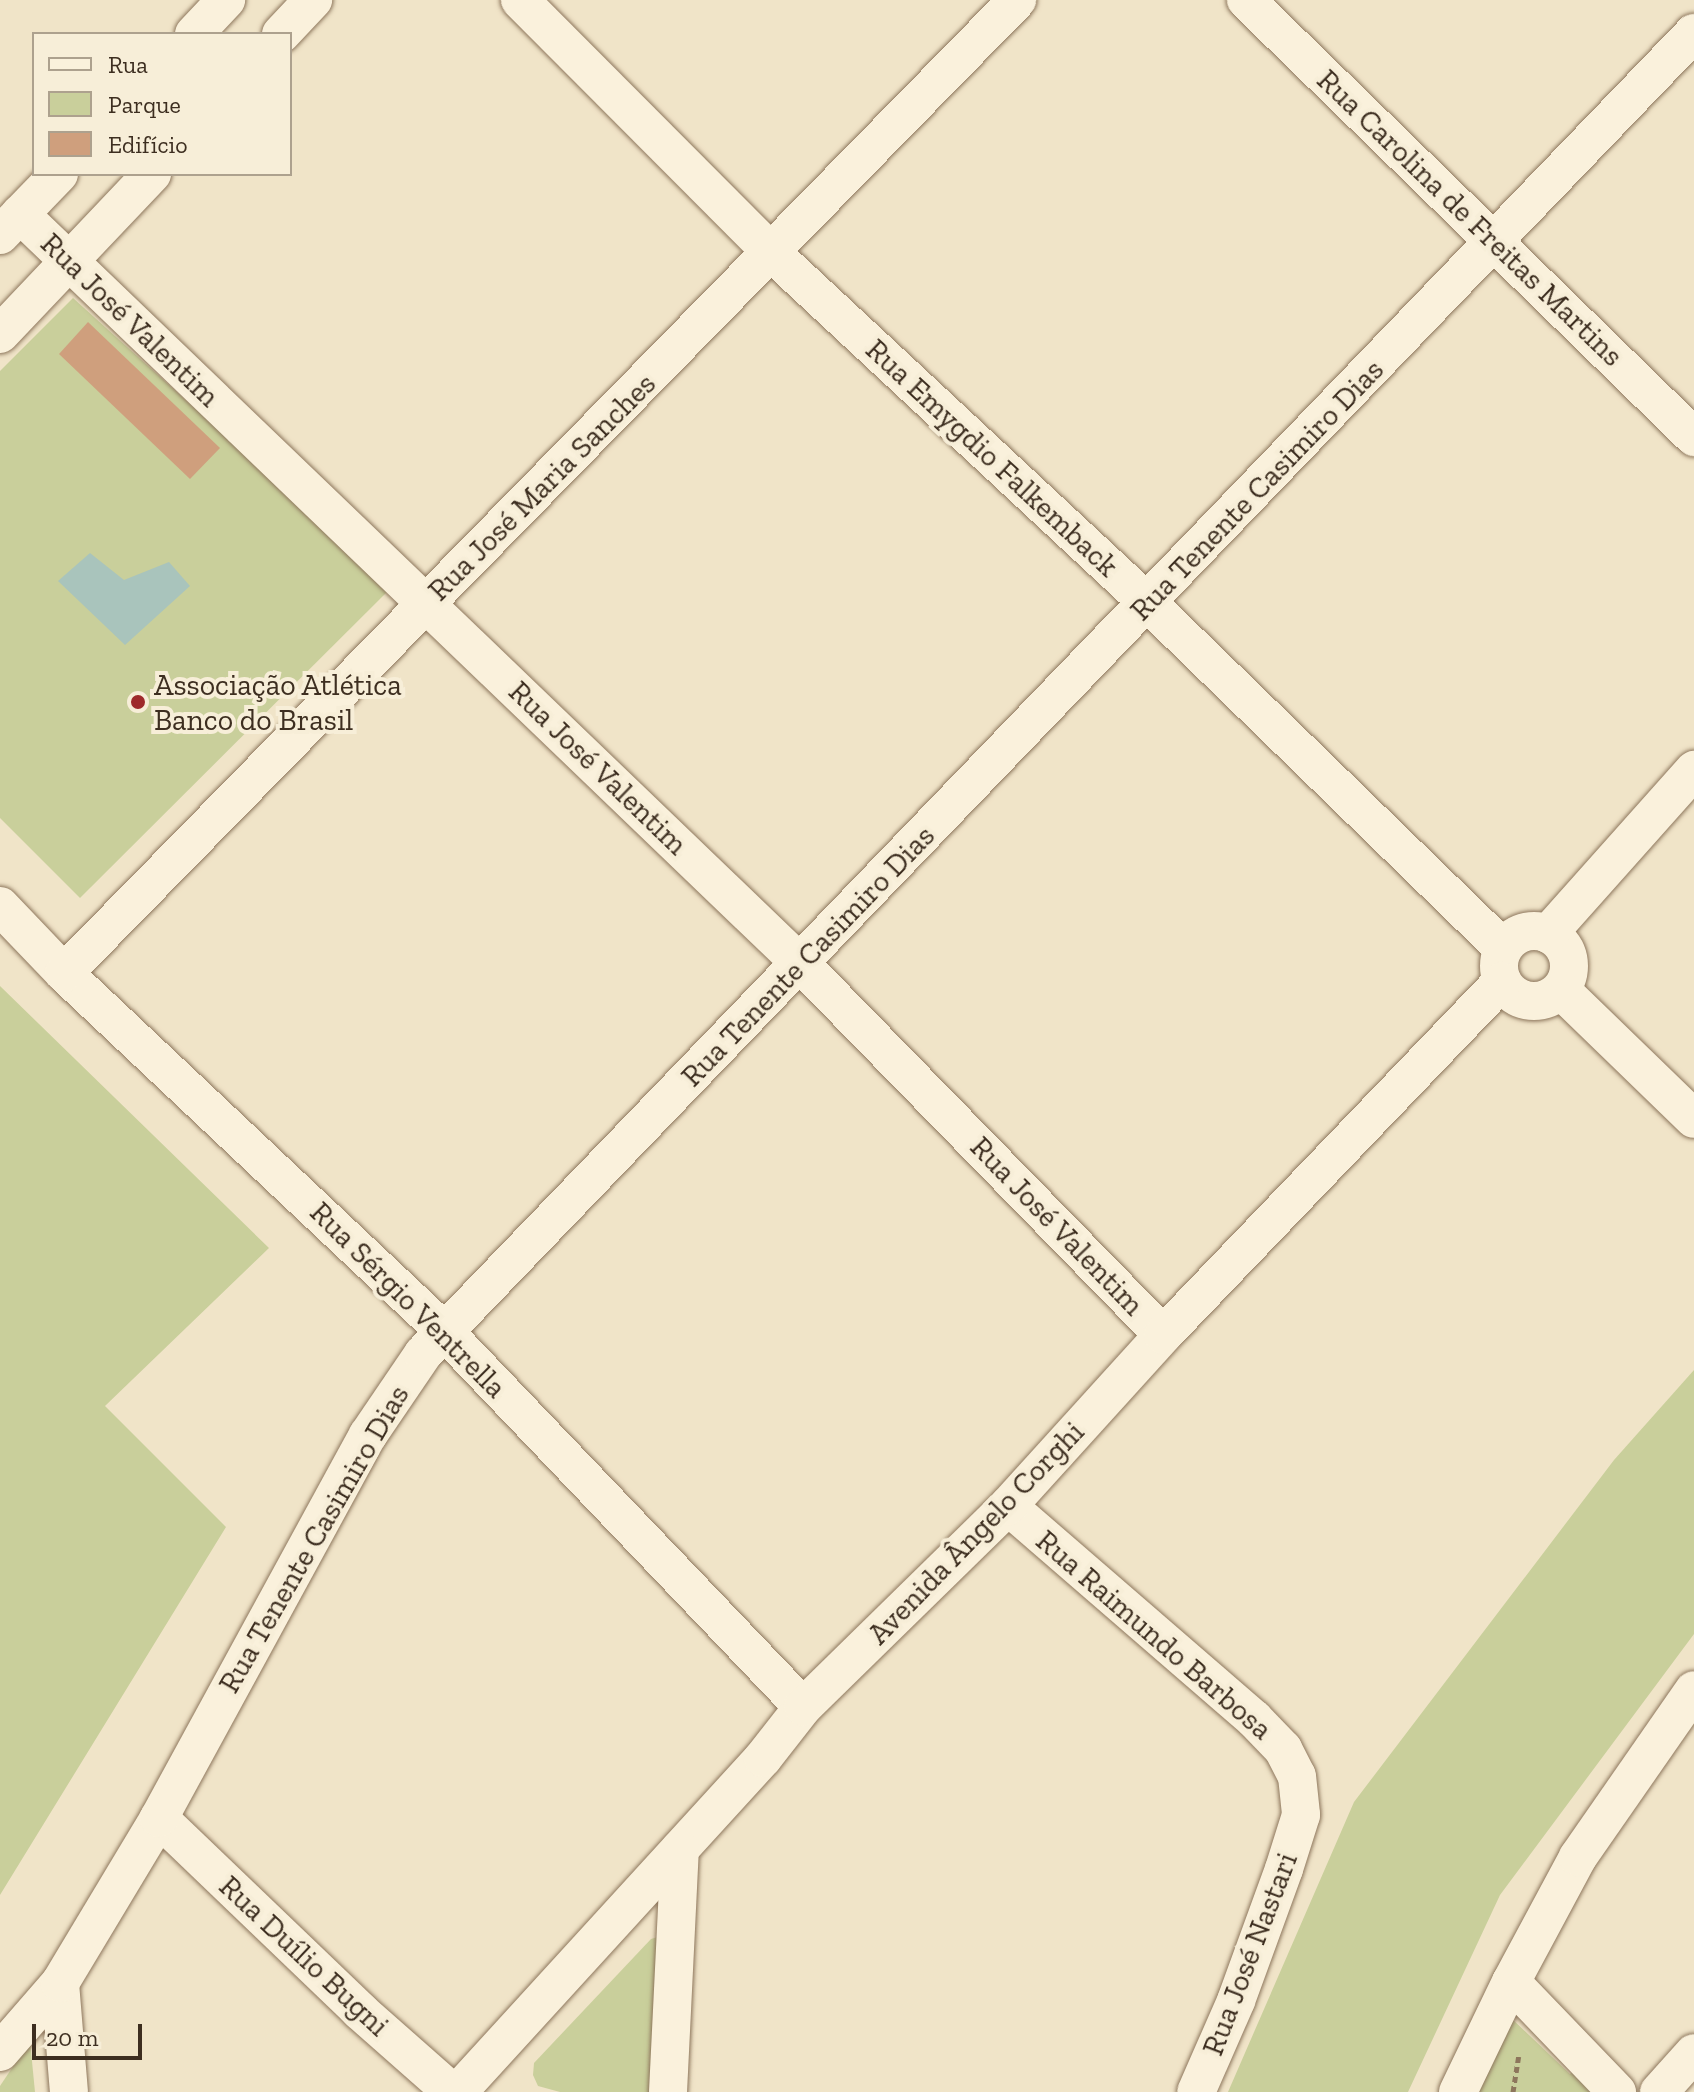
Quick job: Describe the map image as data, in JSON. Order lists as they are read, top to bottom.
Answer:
{
  "streets": {
    "street": [
      "Rua Carolina de Freitas Martins",
      "Rua José Valentim",
      "Rua Emygdio Falkemback",
      "Rua José Maria Sanches",
      "Rua Tenente Casimiro Dias",
      "Rua Sérgio Ventrella",
      "Avenida Ângelo Corghi",
      "Rua Raimundo Barbosa",
      "Rua José Nastari",
      "Rua Duílio Bugni"
    ]
  },
  "crossings": [
    ["Rua Carolina de Freitas Martins", "Rua Tenente Casimiro Dias"],
    ["Rua José Valentim", "Rua José Maria Sanches"],
    ["Rua José Valentim", "Rua Tenente Casimiro Dias"],
    ["Rua José Valentim", "Avenida Ângelo Corghi"],
    ["Rua Emygdio Falkemback", "Rua José Maria Sanches"],
    ["Rua Emygdio Falkemback", "Rua Tenente Casimiro Dias"],
    ["Rua Emygdio Falkemback", "Avenida Ângelo Corghi"],
    ["Rua José Maria Sanches", "Rua Sérgio Ventrella"],
    ["Rua Tenente Casimiro Dias", "Rua Sérgio Ventrella"],
    ["Rua Tenente Casimiro Dias", "Rua Duílio Bugni"],
    ["Rua Sérgio Ventrella", "Avenida Ângelo Corghi"],
    ["Avenida Ângelo Corghi", "Rua Raimundo Barbosa"],
    ["Avenida Ângelo Corghi", "Rua Duílio Bugni"],
    ["Rua Raimundo Barbosa", "Rua José Nastari"]
  ],
  "places": ["Associação Atlética Banco do Brasil"],
  "legend": ["Rua", "Parque", "Edifício"],
  "scale_bar": "20 m"
}
